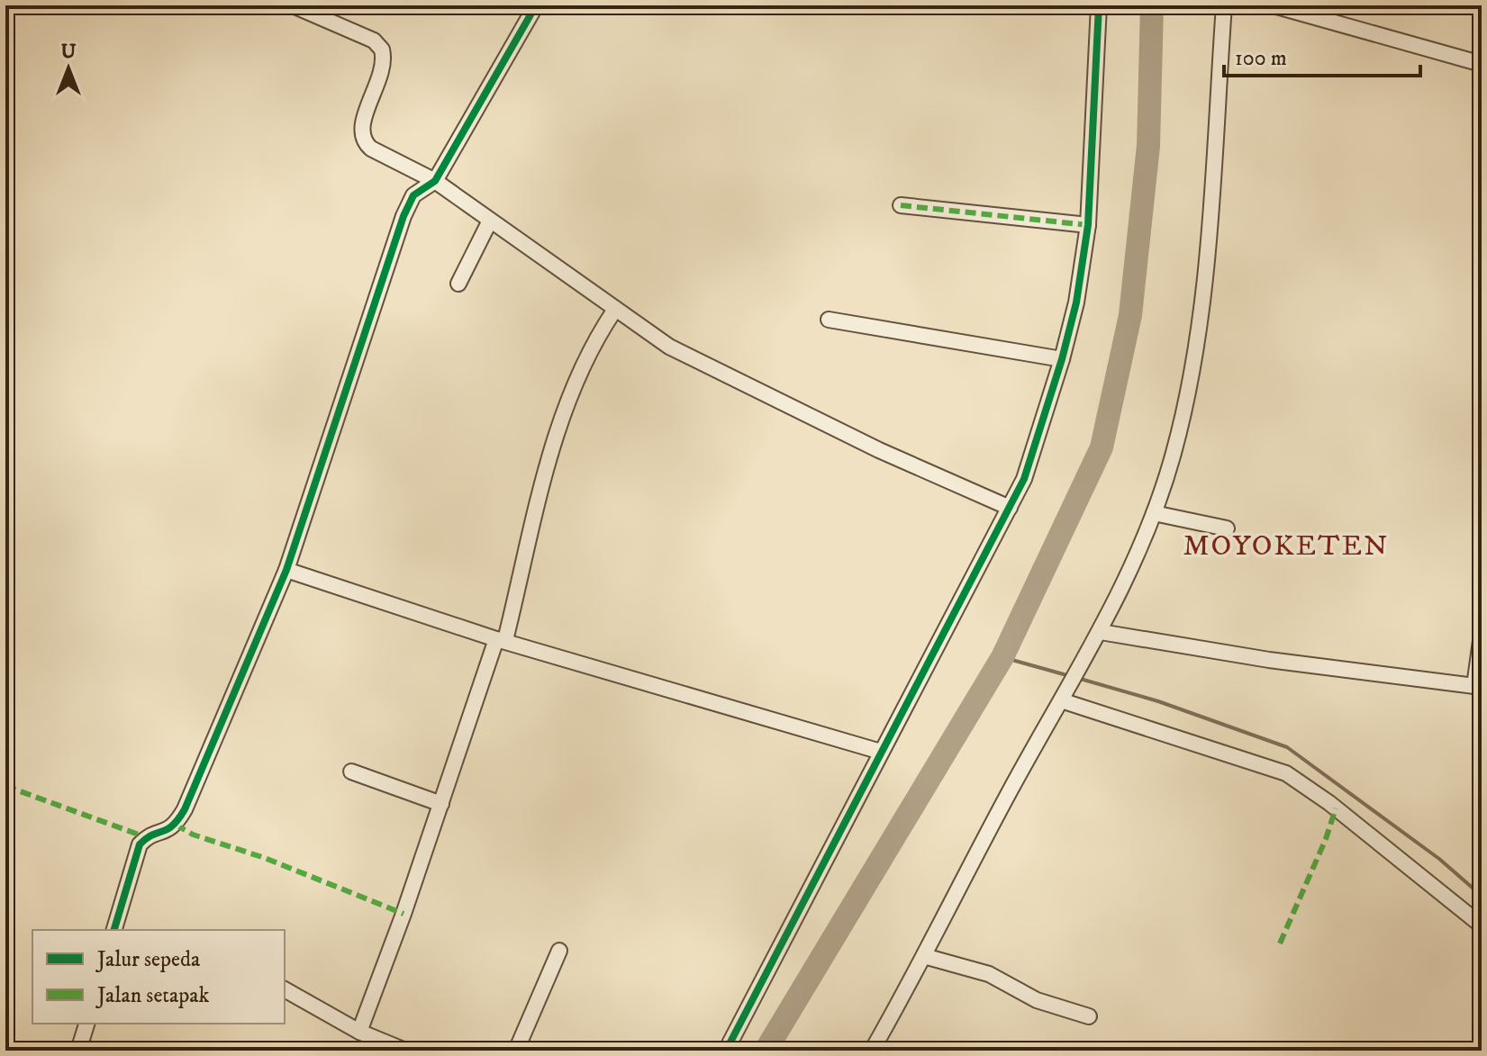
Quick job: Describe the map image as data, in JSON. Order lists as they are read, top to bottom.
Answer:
{
  "districts": ["MOYOKETEN"],
  "legend": ["Jalur sepeda", "Jalan setapak"],
  "scale_bar": "100 m",
  "north": "top"
}
